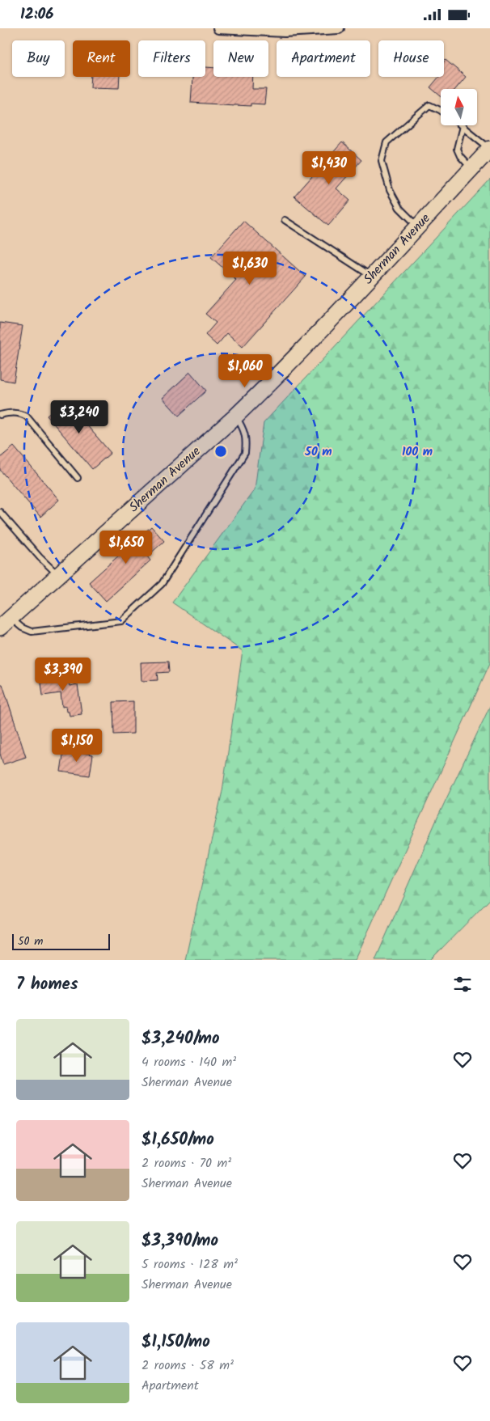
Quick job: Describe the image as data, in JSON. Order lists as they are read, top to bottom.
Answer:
{
  "streets": {
    "main road": ["Sherman Avenue"]
  },
  "scale_bar": "50 m",
  "north": "top",
  "page": {
    "status": "12:06",
    "chip": [
      "Buy",
      "Rent",
      "Filters",
      "New",
      "Apartment",
      "House"
    ],
    "price": [
      "$1,430",
      "$1,630",
      "$1,060",
      "$3,240",
      "$1,650",
      "$3,390",
      "$1,150"
    ],
    "scale": "50 m",
    "heading": "7 homes",
    "list": [
      {
        "name": "$3,240/mo",
        "note": "4 rooms · 140 m² · Sherman Avenue"
      },
      {
        "name": "$1,650/mo",
        "note": "2 rooms · 70 m² · Sherman Avenue"
      },
      {
        "name": "$3,390/mo",
        "note": "5 rooms · 128 m² · Sherman Avenue"
      },
      {
        "name": "$1,150/mo",
        "note": "2 rooms · 58 m² · Apartment"
      }
    ]
  },
  "rings": ["50 m", "100 m"]
}
